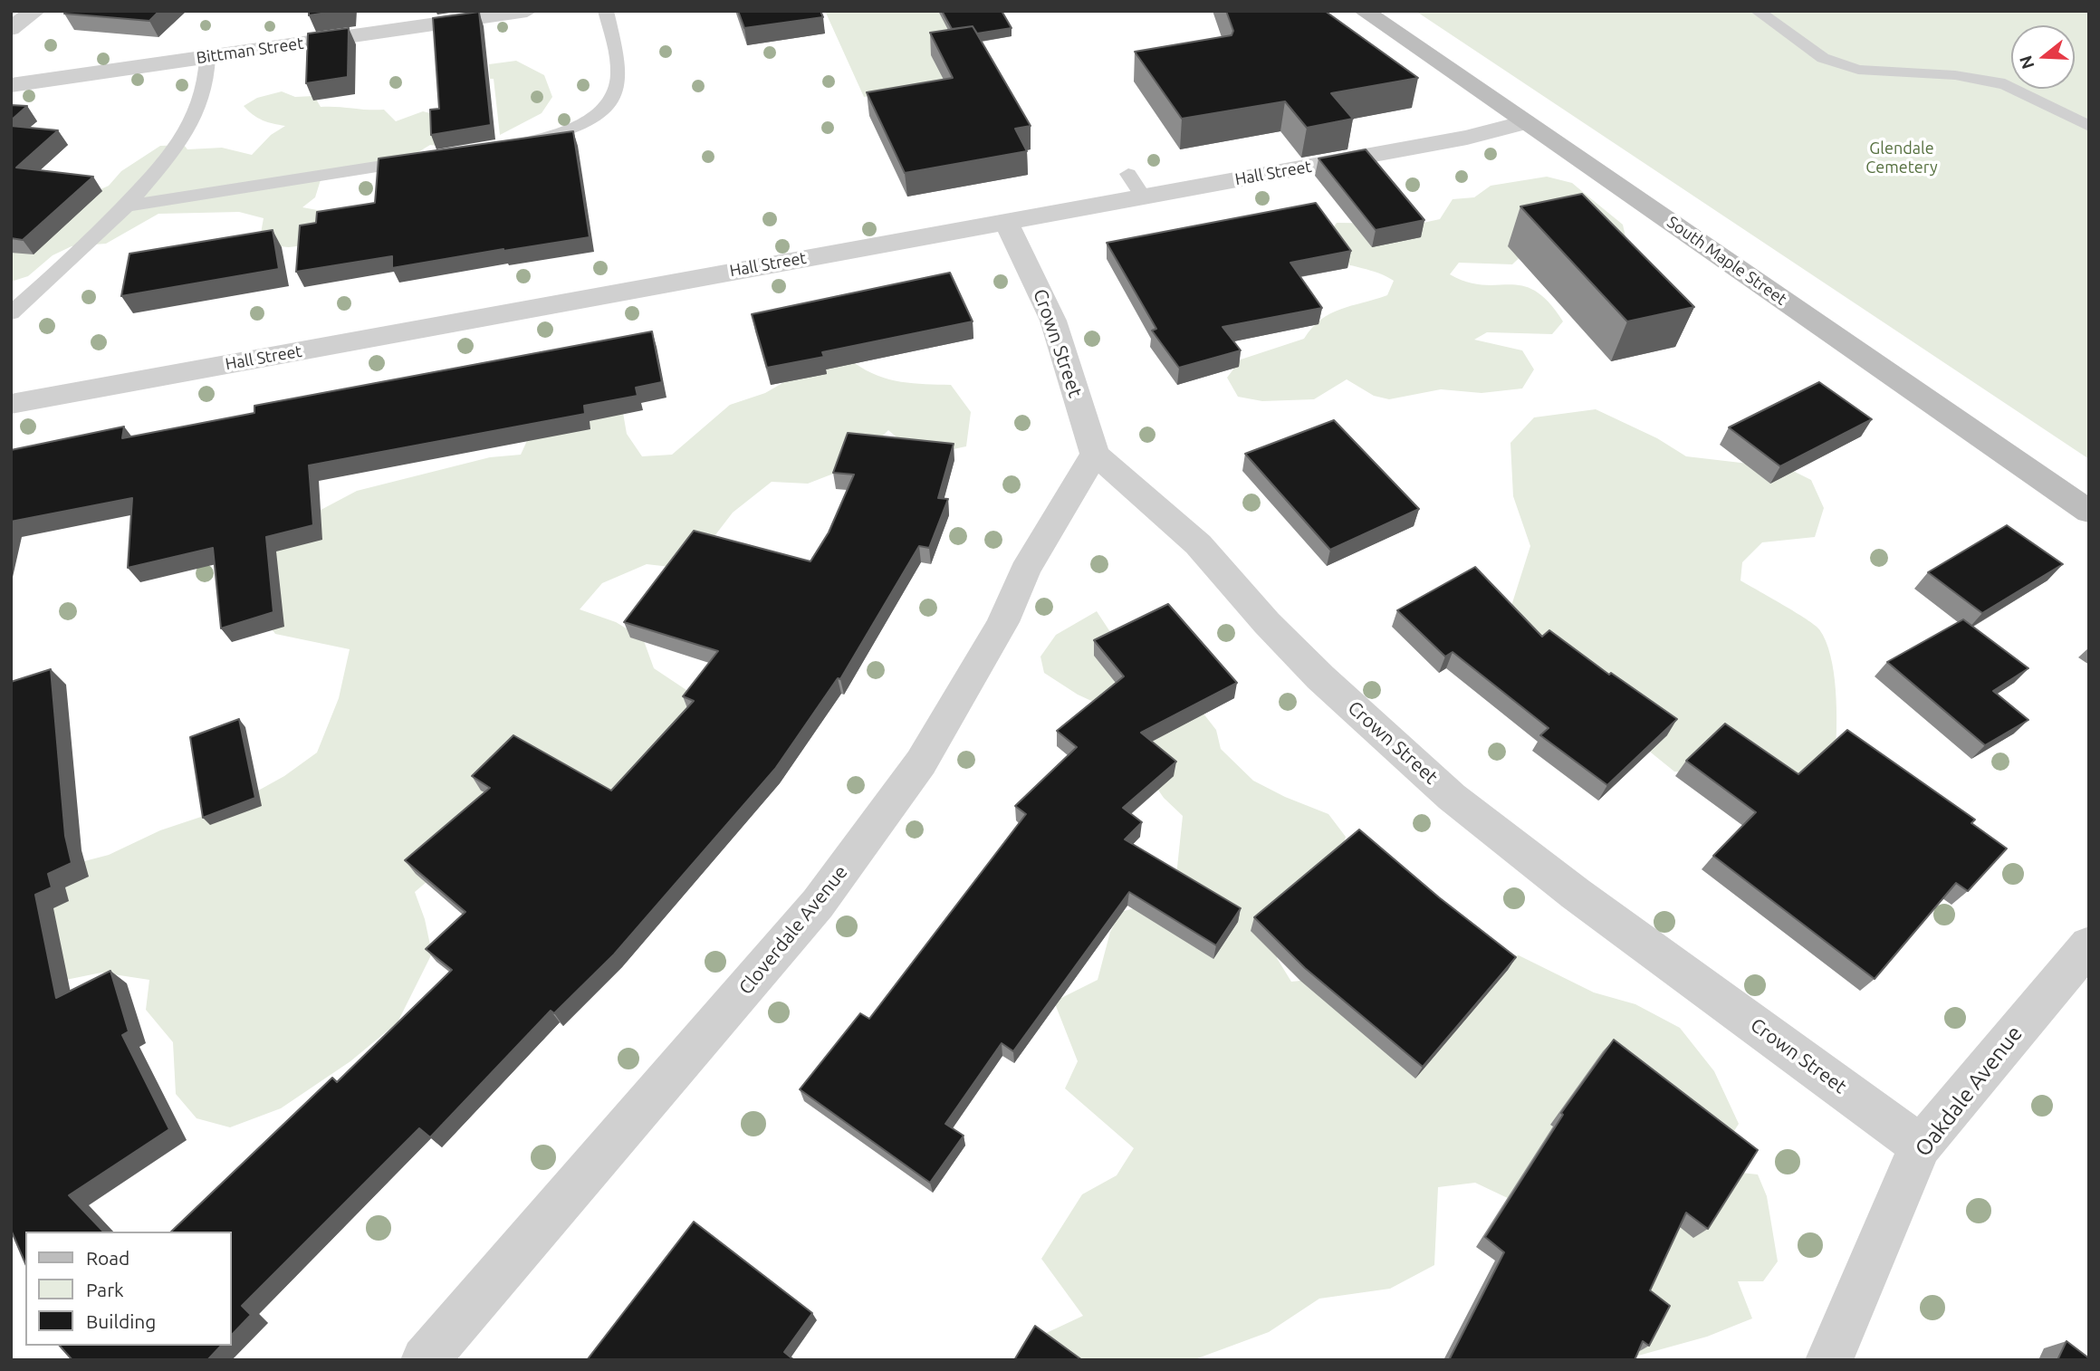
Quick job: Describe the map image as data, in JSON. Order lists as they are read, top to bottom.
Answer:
{
  "streets": {
    "main road": ["South Maple Street"],
    "street": [
      "Bittman Street",
      "Hall Street",
      "Crown Street",
      "Cloverdale Avenue",
      "Oakdale Avenue"
    ]
  },
  "crossings": [
    ["Hall Street", "South Maple Street"],
    ["Hall Street", "Crown Street"],
    ["Crown Street", "Cloverdale Avenue"],
    ["Crown Street", "Oakdale Avenue"]
  ],
  "parks": ["Glendale Cemetery"],
  "legend": ["Road", "Park", "Building"],
  "north": "left"
}
